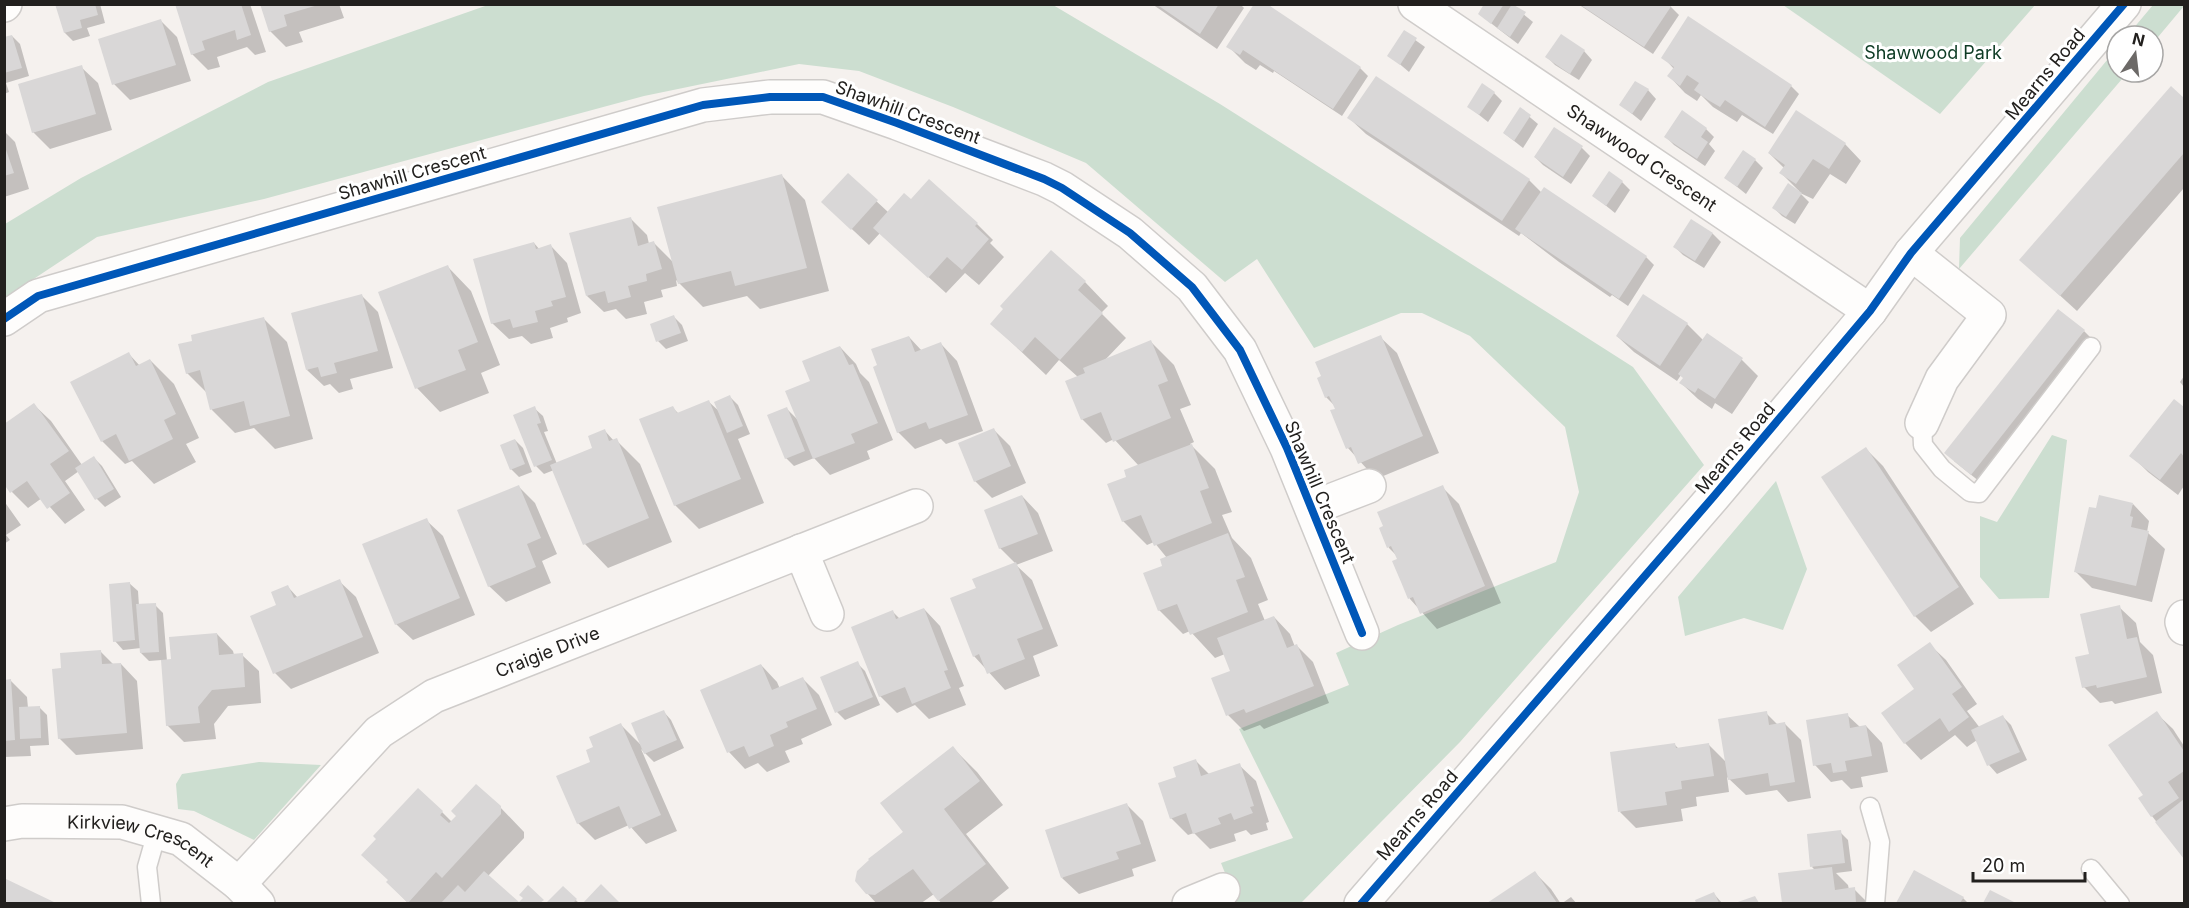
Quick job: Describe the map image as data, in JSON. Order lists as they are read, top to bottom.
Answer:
{
  "streets": {
    "street": [
      "Mearns Road",
      "Shawhill Crescent",
      "Shawwood Crescent",
      "Craigie Drive",
      "Kirkview Crescent"
    ]
  },
  "crossings": [
    ["Mearns Road", "Shawwood Crescent"],
    ["Craigie Drive", "Kirkview Crescent"]
  ],
  "parks": ["Shawwood Park"],
  "scale_bar": "20 m",
  "north": "top"
}
